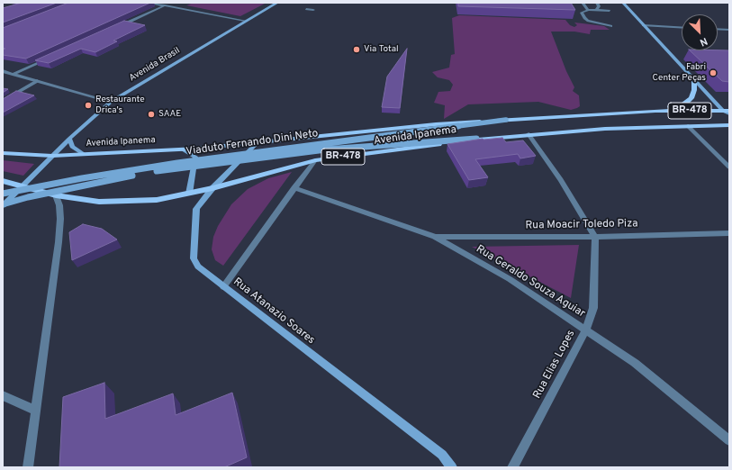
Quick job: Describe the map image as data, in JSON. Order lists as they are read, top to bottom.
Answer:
{
  "streets": {
    "main road": [
      "Avenida Brasil",
      "BR-478",
      "Avenida Ipanema",
      "Viaduto Fernando Dini Neto",
      "Rua Atanazio Soares"
    ],
    "street": ["Rua Moacir Toledo Piza", "Rua Geraldo Souza Aguiar", "Rua Elias Lopes"]
  },
  "crossings": [
    ["Avenida Brasil", "BR-478"],
    ["Avenida Brasil", "Avenida Ipanema"],
    ["Avenida Brasil", "Viaduto Fernando Dini Neto"],
    ["BR-478", "Avenida Ipanema"],
    ["Avenida Ipanema", "Viaduto Fernando Dini Neto"],
    ["Avenida Ipanema", "Rua Atanazio Soares"],
    ["Rua Moacir Toledo Piza", "Rua Geraldo Souza Aguiar"],
    ["Rua Moacir Toledo Piza", "Rua Elias Lopes"],
    ["Rua Geraldo Souza Aguiar", "Rua Elias Lopes"]
  ],
  "places": [
    "Via Total",
    "Fabri Center Peças",
    "Restaurante Drica's",
    "SAAE"
  ],
  "north": "bottom right"
}
